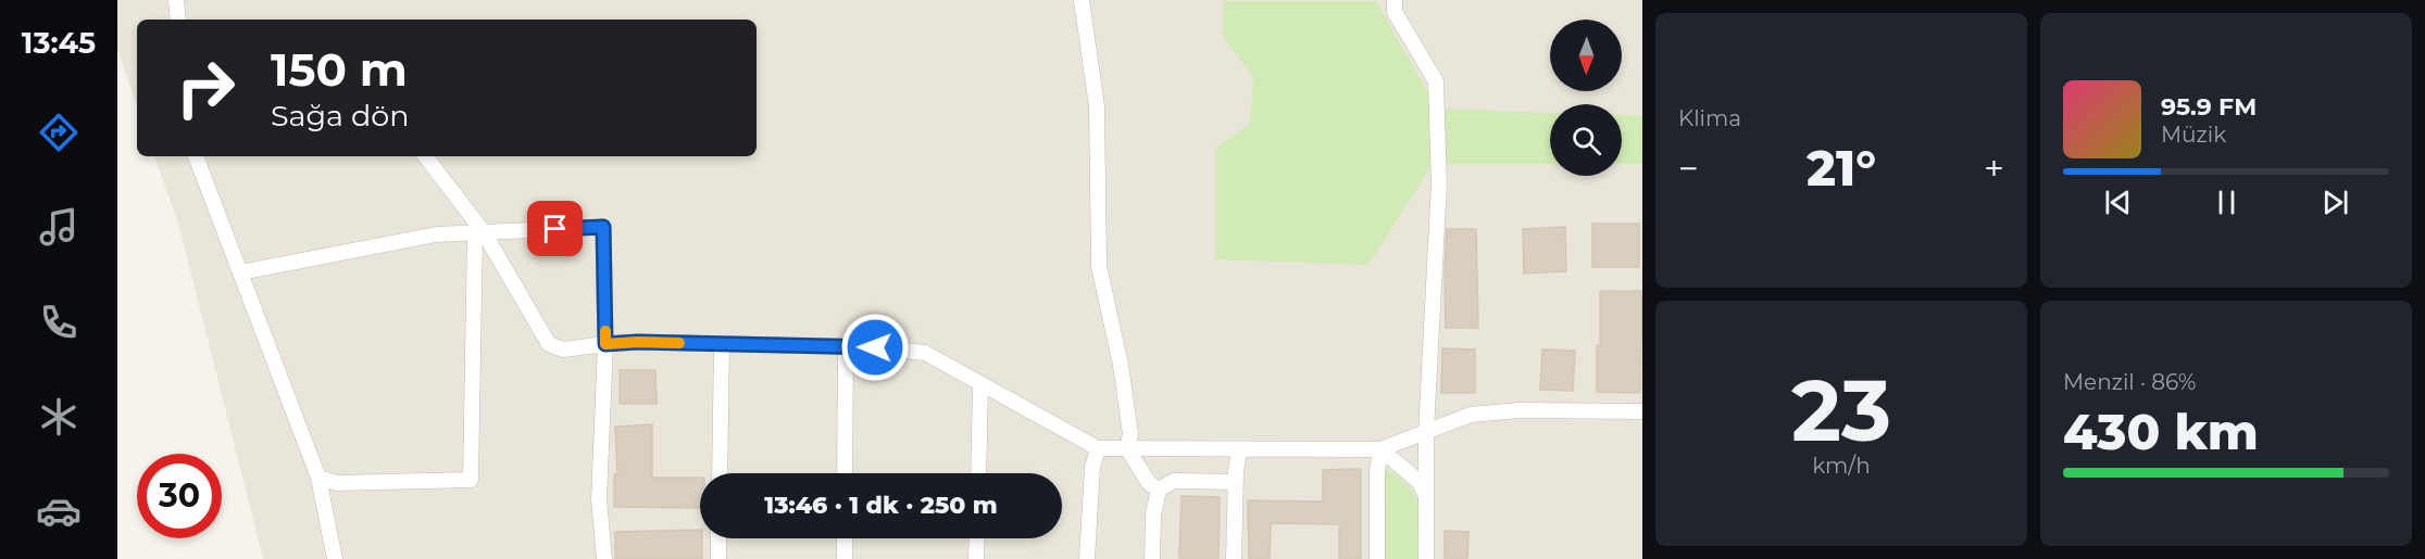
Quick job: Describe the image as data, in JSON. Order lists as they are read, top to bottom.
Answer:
{
  "north": "bottom",
  "page": {
    "tabs": "13:45",
    "tile": [
      "Klima",
      ["23", "km/h"],
      ["Menzil · 86%", "430 km"]
    ],
    "turn": ["150 m", "Sağa dön"],
    "song": ["95.9 FM", "Müzik"],
    "heat": ["−", "21°", "+"],
    "limit": "30",
    "trip": "13:46 · 1 dk · 250 m"
  }
}
